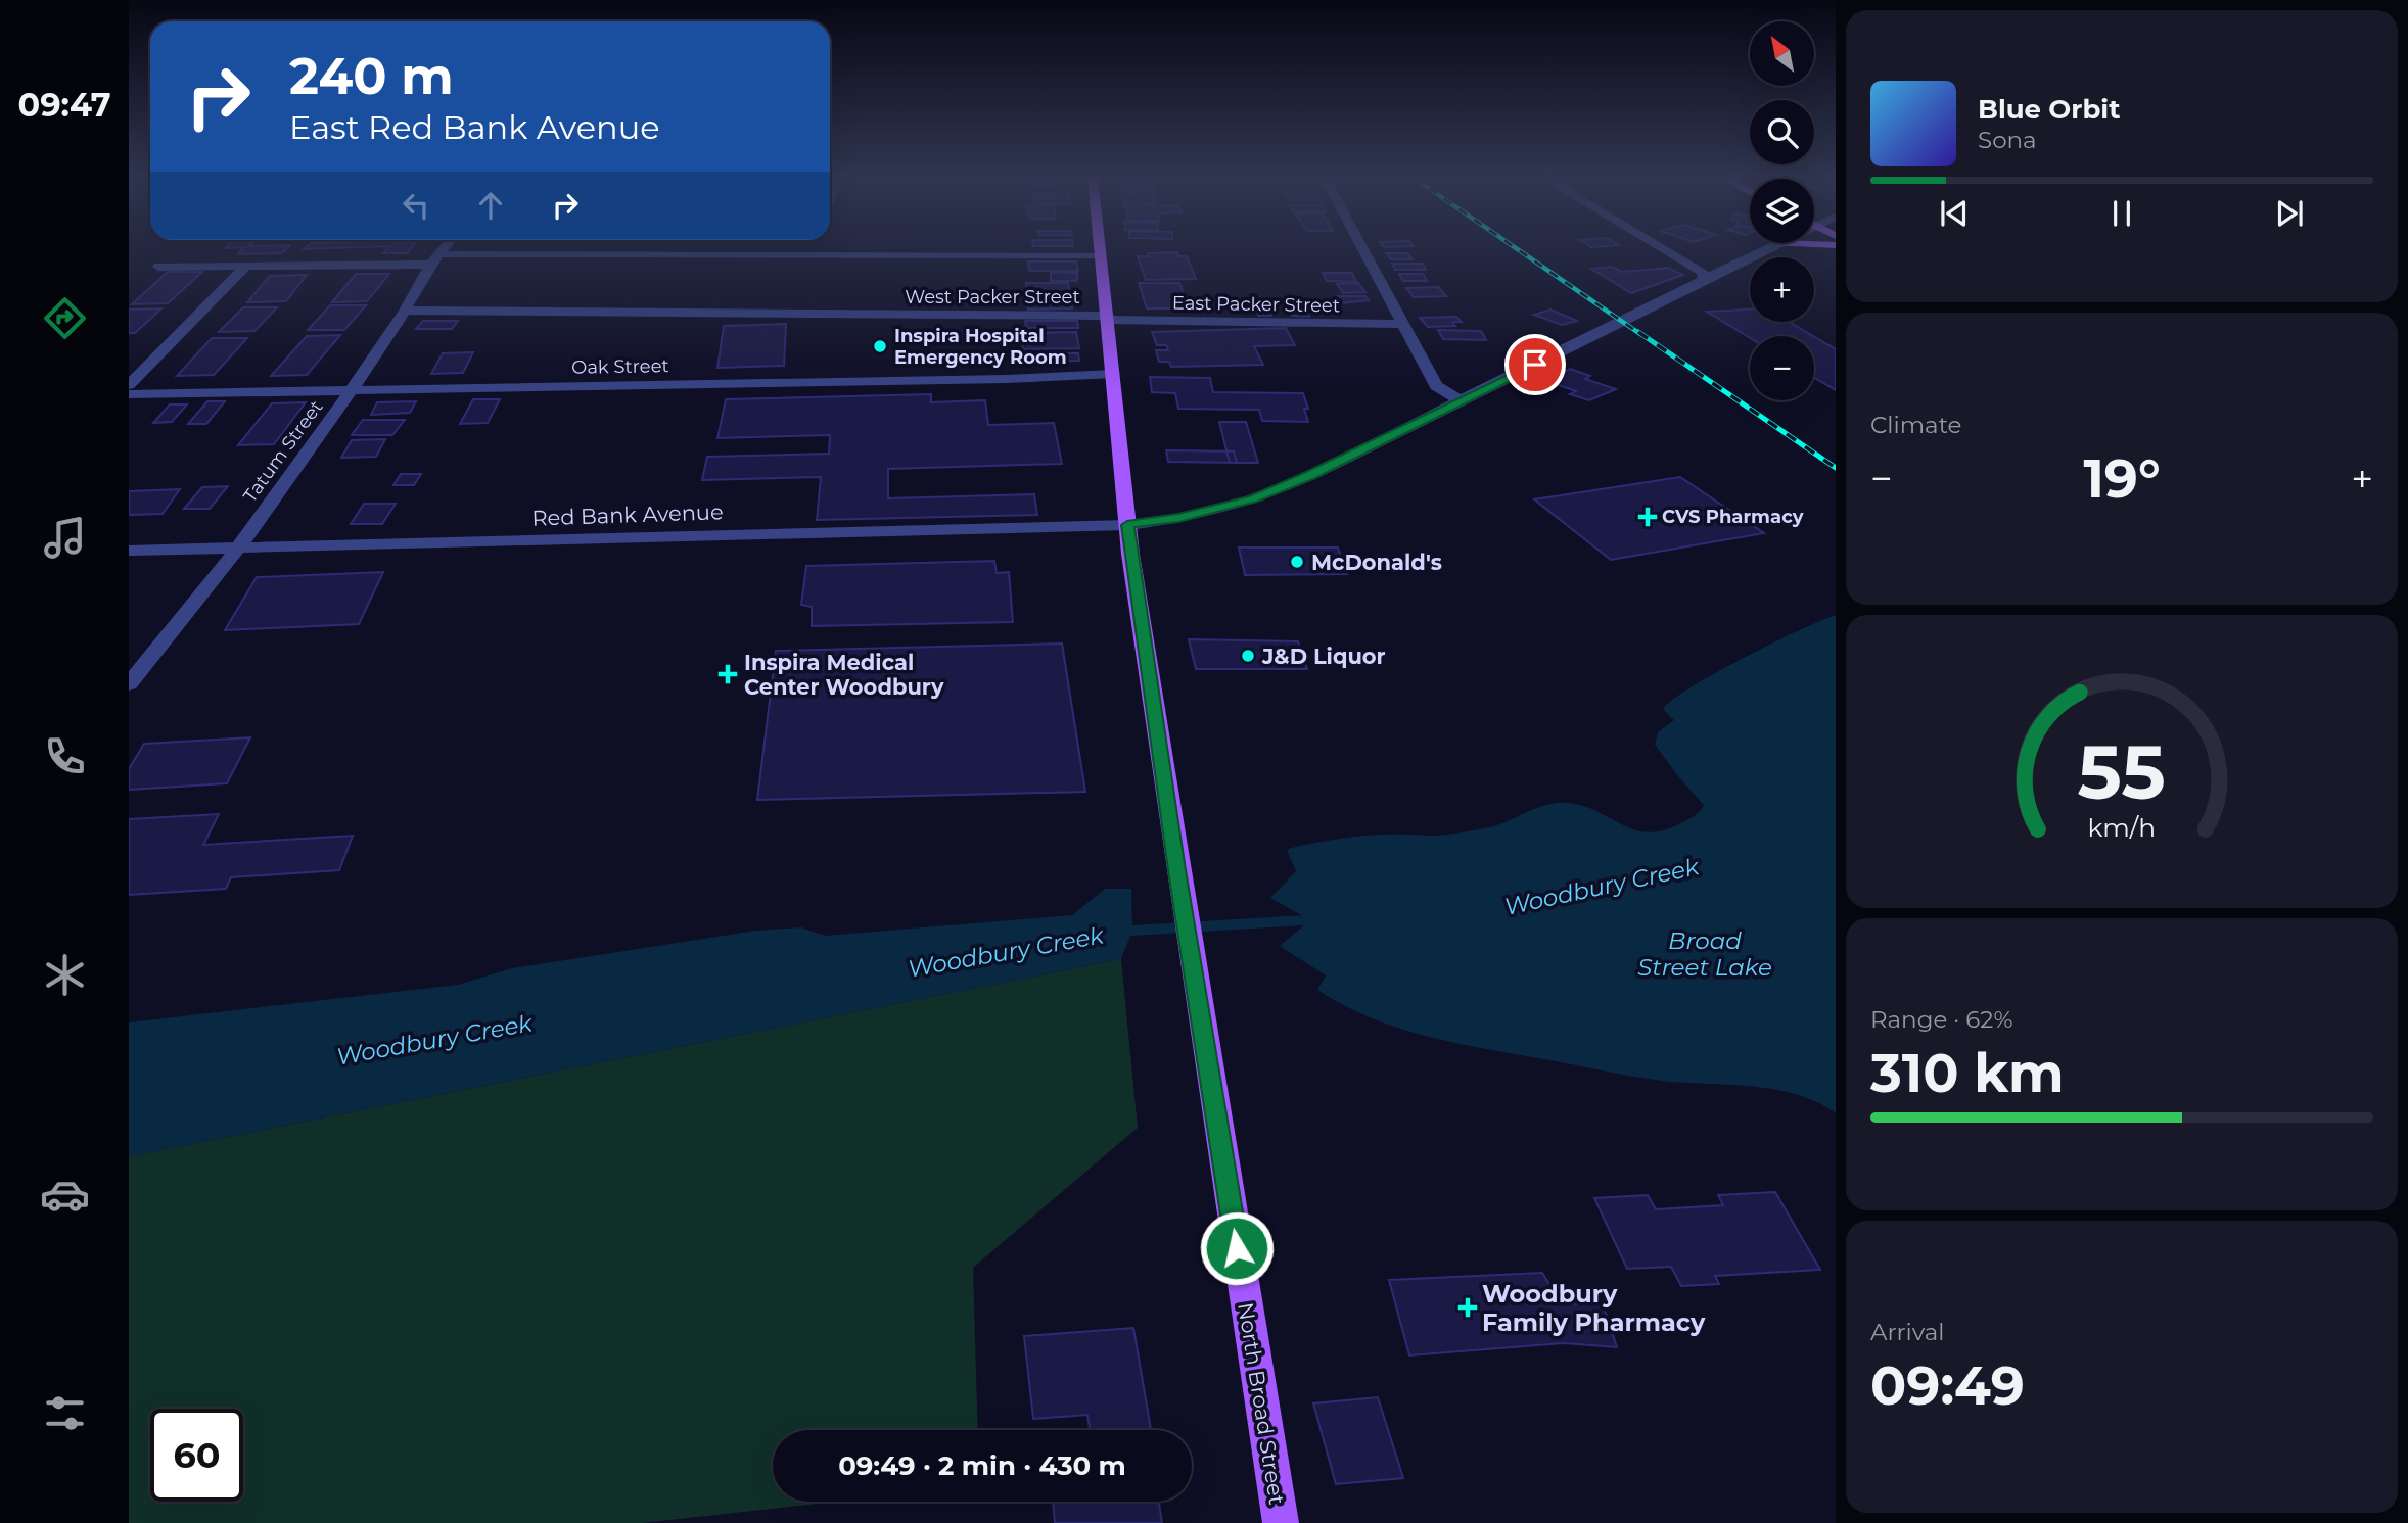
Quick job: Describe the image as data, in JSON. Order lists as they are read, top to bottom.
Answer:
{
  "streets": {
    "main road": ["North Broad Street"],
    "street": [
      "West Packer Street",
      "East Packer Street",
      "Oak Street",
      "Tatum Street",
      "Red Bank Avenue"
    ]
  },
  "crossings": [
    ["West Packer Street", "East Packer Street"],
    ["West Packer Street", "Tatum Street"],
    ["West Packer Street", "North Broad Street"],
    ["East Packer Street", "North Broad Street"],
    ["Oak Street", "Tatum Street"],
    ["Oak Street", "North Broad Street"],
    ["Tatum Street", "Red Bank Avenue"],
    ["Red Bank Avenue", "North Broad Street"]
  ],
  "water": ["Woodbury Creek", "Broad Street Lake"],
  "places": {
    "other": ["Inspira Hospital Emergency Room", "McDonald's", "J&D Liquor"],
    "health": ["CVS Pharmacy", "Inspira Medical Center Woodbury", "Woodbury Family Pharmacy"]
  },
  "north": "top left",
  "page": {
    "tabs": "09:47",
    "map_buttons": ["+", "−"],
    "turn": ["240 m", "East Red Bank Avenue"],
    "song": ["Blue Orbit", "Sona"],
    "tile": [
      "Climate",
      ["Range · 62%", "310 km"],
      ["Arrival", "09:49"]
    ],
    "heat": ["−", "19°", "+"],
    "limit": "60",
    "trip": "09:49 · 2 min · 430 m",
    "gauge": ["55", "km/h"]
  }
}
